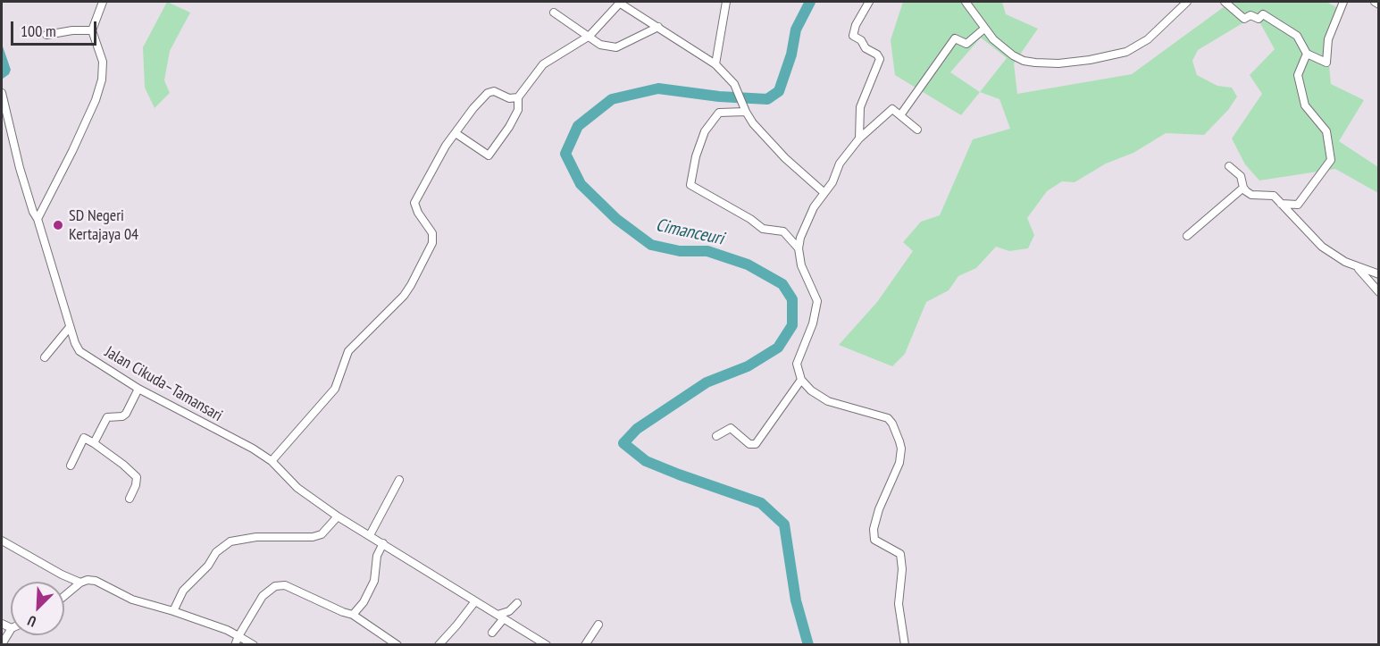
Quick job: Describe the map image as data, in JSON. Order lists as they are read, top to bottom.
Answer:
{
  "streets": {
    "street": ["Jalan Cikuda–Tamansari"]
  },
  "water": ["Cimanceuri"],
  "places": ["SD Negeri Kertajaya 04"],
  "scale_bar": "100 m",
  "north": "bottom left"
}
